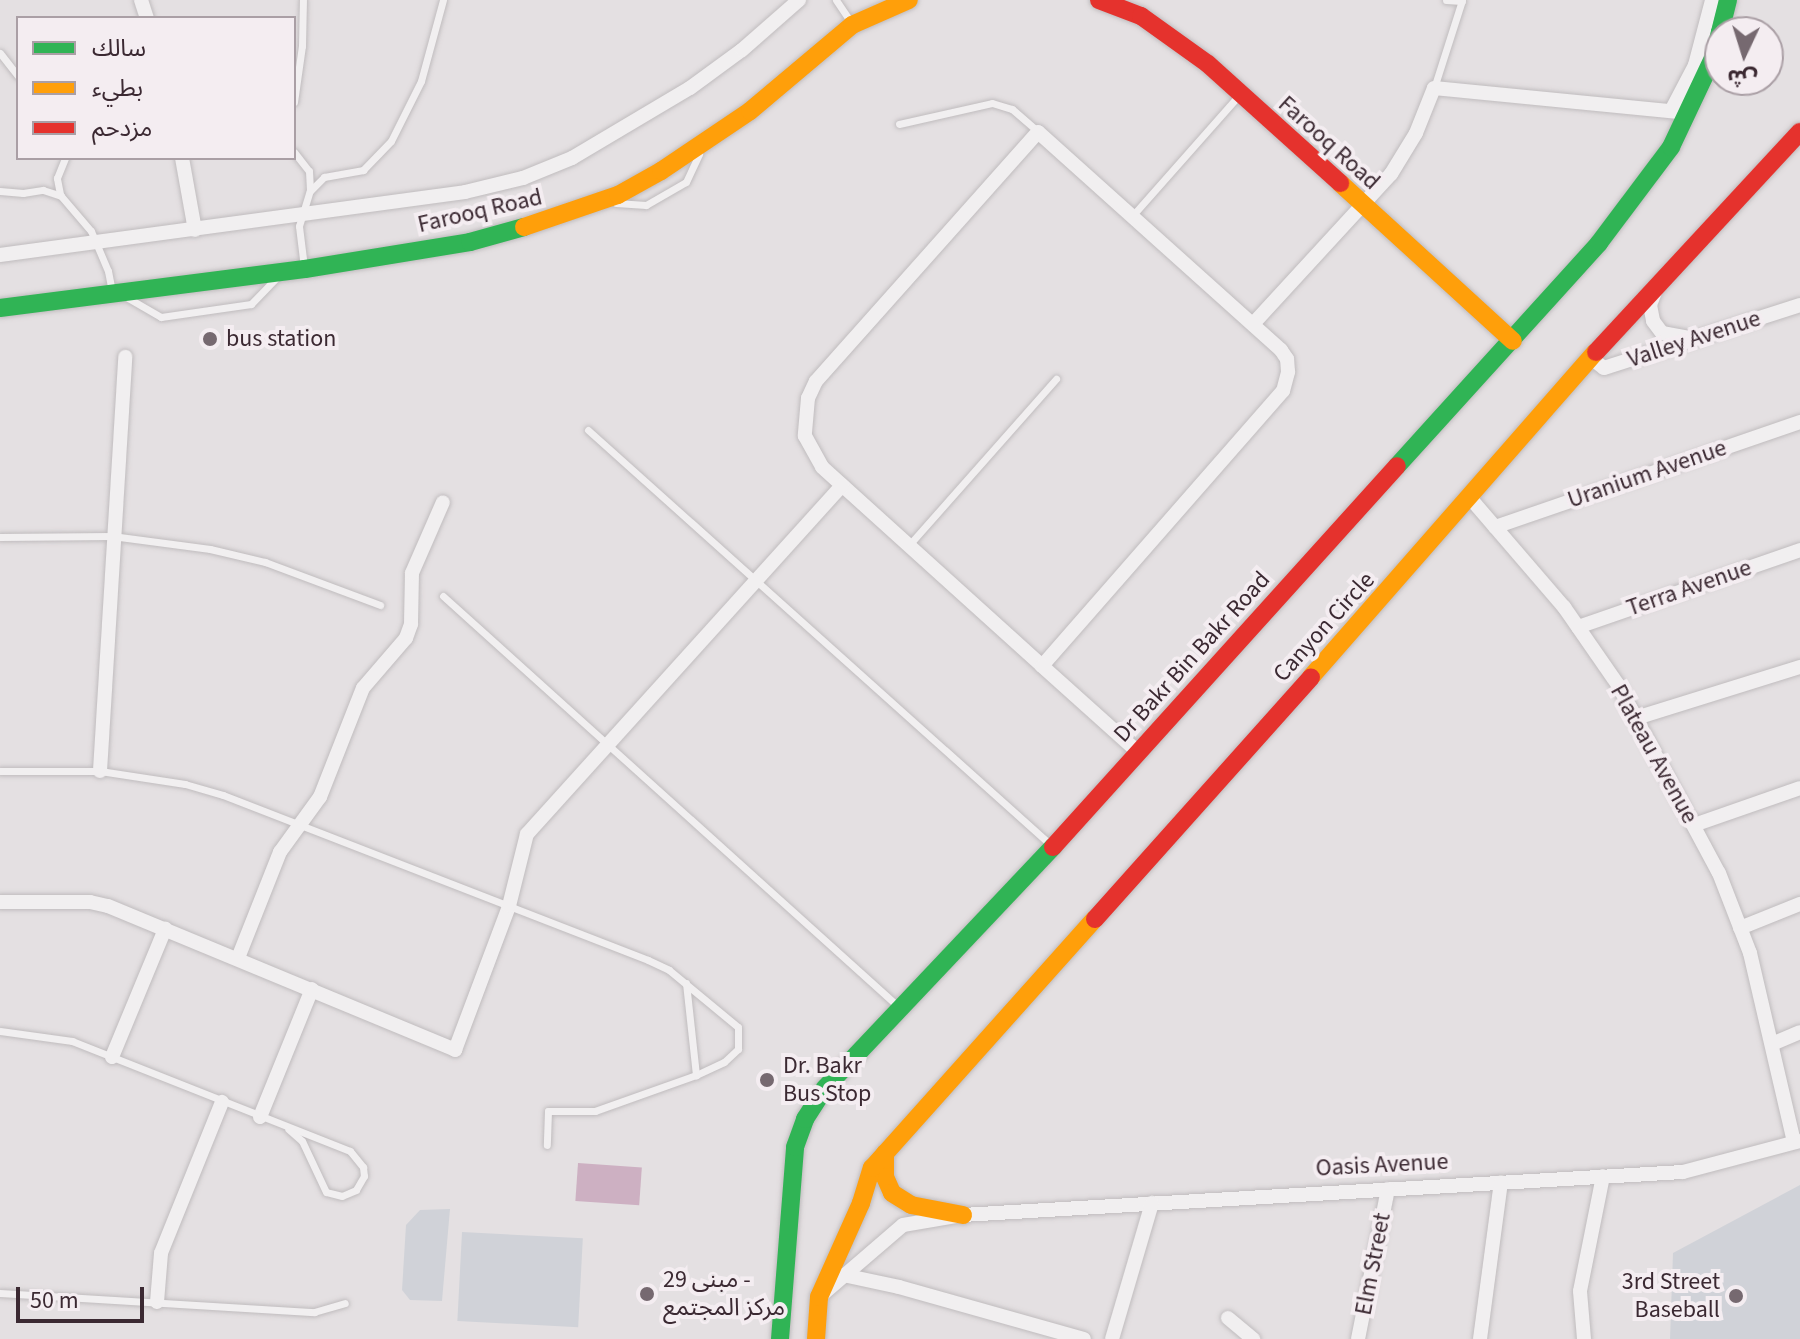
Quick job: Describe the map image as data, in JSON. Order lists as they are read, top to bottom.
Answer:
{
  "streets": {
    "street": [
      "Farooq Road",
      "Valley Avenue",
      "Uranium Avenue",
      "Terra Avenue",
      "Canyon Circle",
      "Dr Bakr Bin Bakr Road",
      "Plateau Avenue",
      "Oasis Avenue",
      "Elm Street"
    ]
  },
  "crossings": [
    ["Farooq Road", "Dr Bakr Bin Bakr Road"],
    ["Valley Avenue", "Canyon Circle"],
    ["Uranium Avenue", "Plateau Avenue"],
    ["Terra Avenue", "Plateau Avenue"],
    ["Canyon Circle", "Plateau Avenue"],
    ["Canyon Circle", "Oasis Avenue"],
    ["Plateau Avenue", "Oasis Avenue"],
    ["Oasis Avenue", "Elm Street"]
  ],
  "places": [
    "bus station",
    "Dr. Bakr Bus Stop",
    "مبنى 29 - مركز المجتمع",
    "3rd Street Baseball"
  ],
  "legend": ["سالك", "بطيء", "مزدحم"],
  "scale_bar": "50 m",
  "north": "bottom"
}
